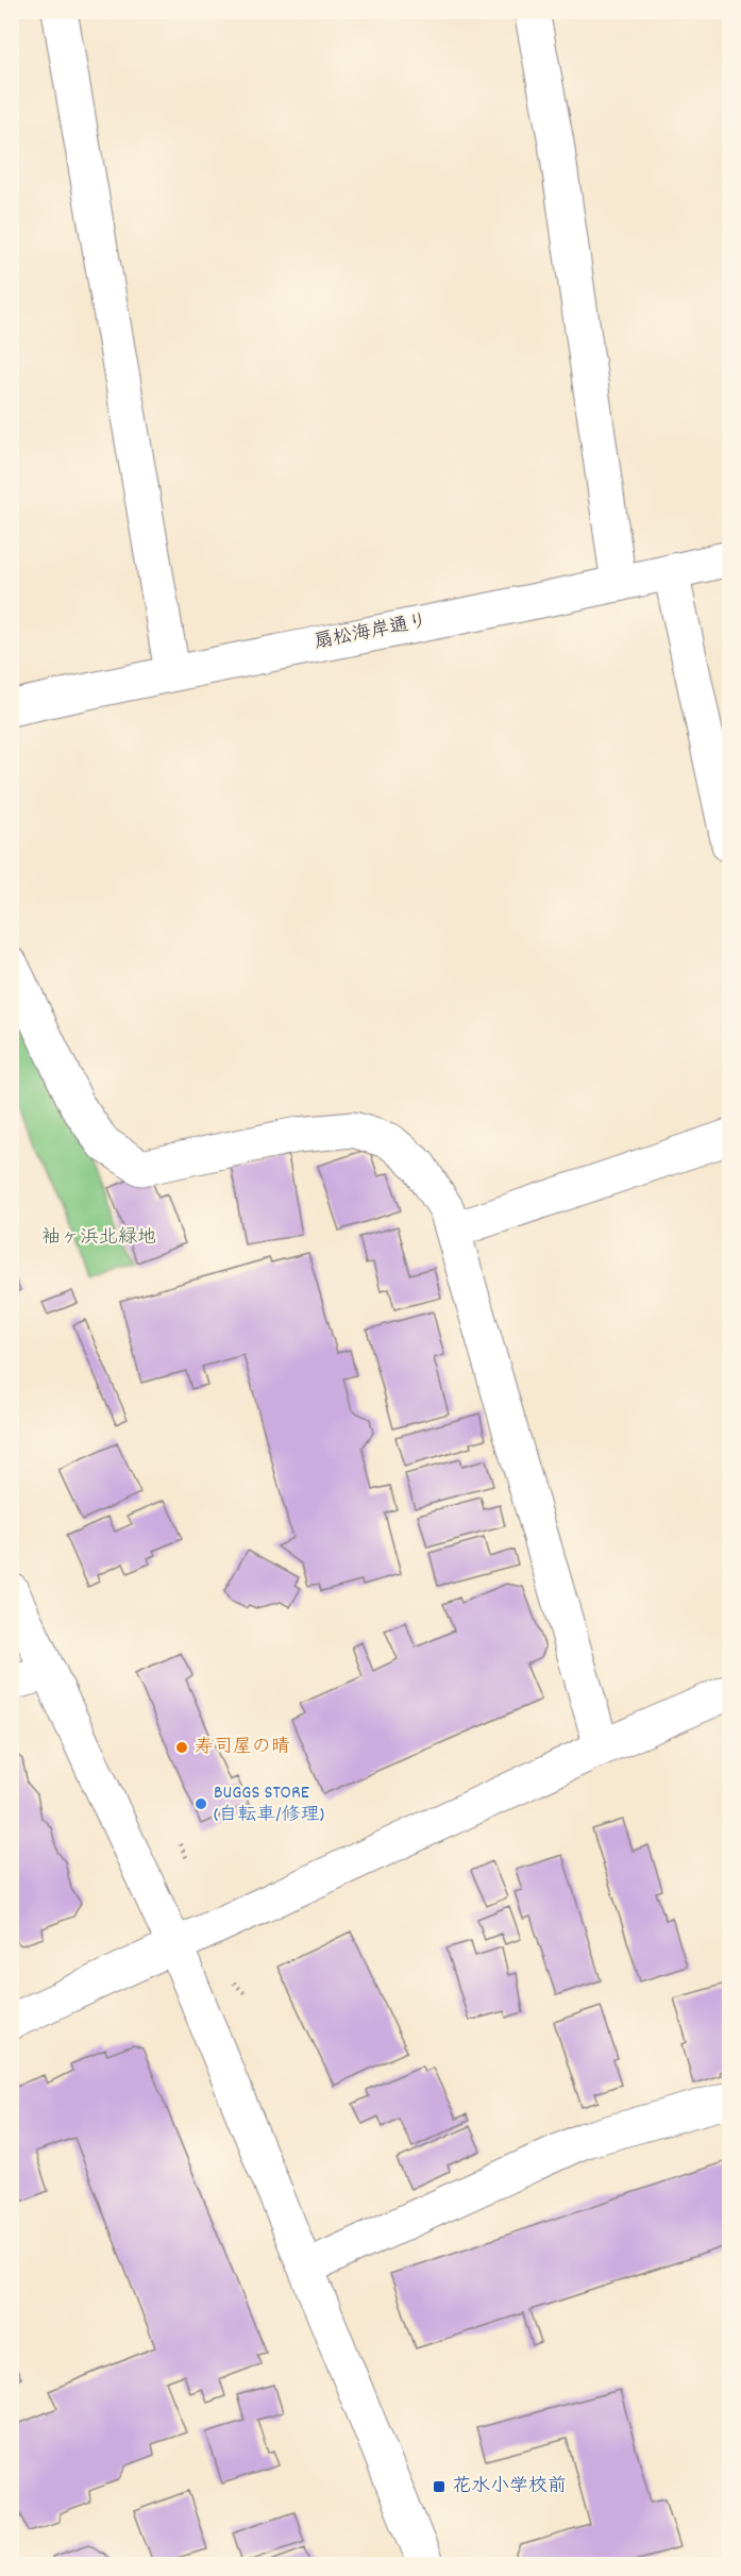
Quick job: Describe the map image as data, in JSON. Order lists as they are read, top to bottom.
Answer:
{
  "streets": {
    "street": ["扇松海岸通り"]
  },
  "parks": ["袖ヶ浜北緑地"],
  "places": {
    "other": ["寿司屋の晴", "BUGGS STORE (自転車/修理)"],
    "transit": ["花水小学校前"]
  }
}
